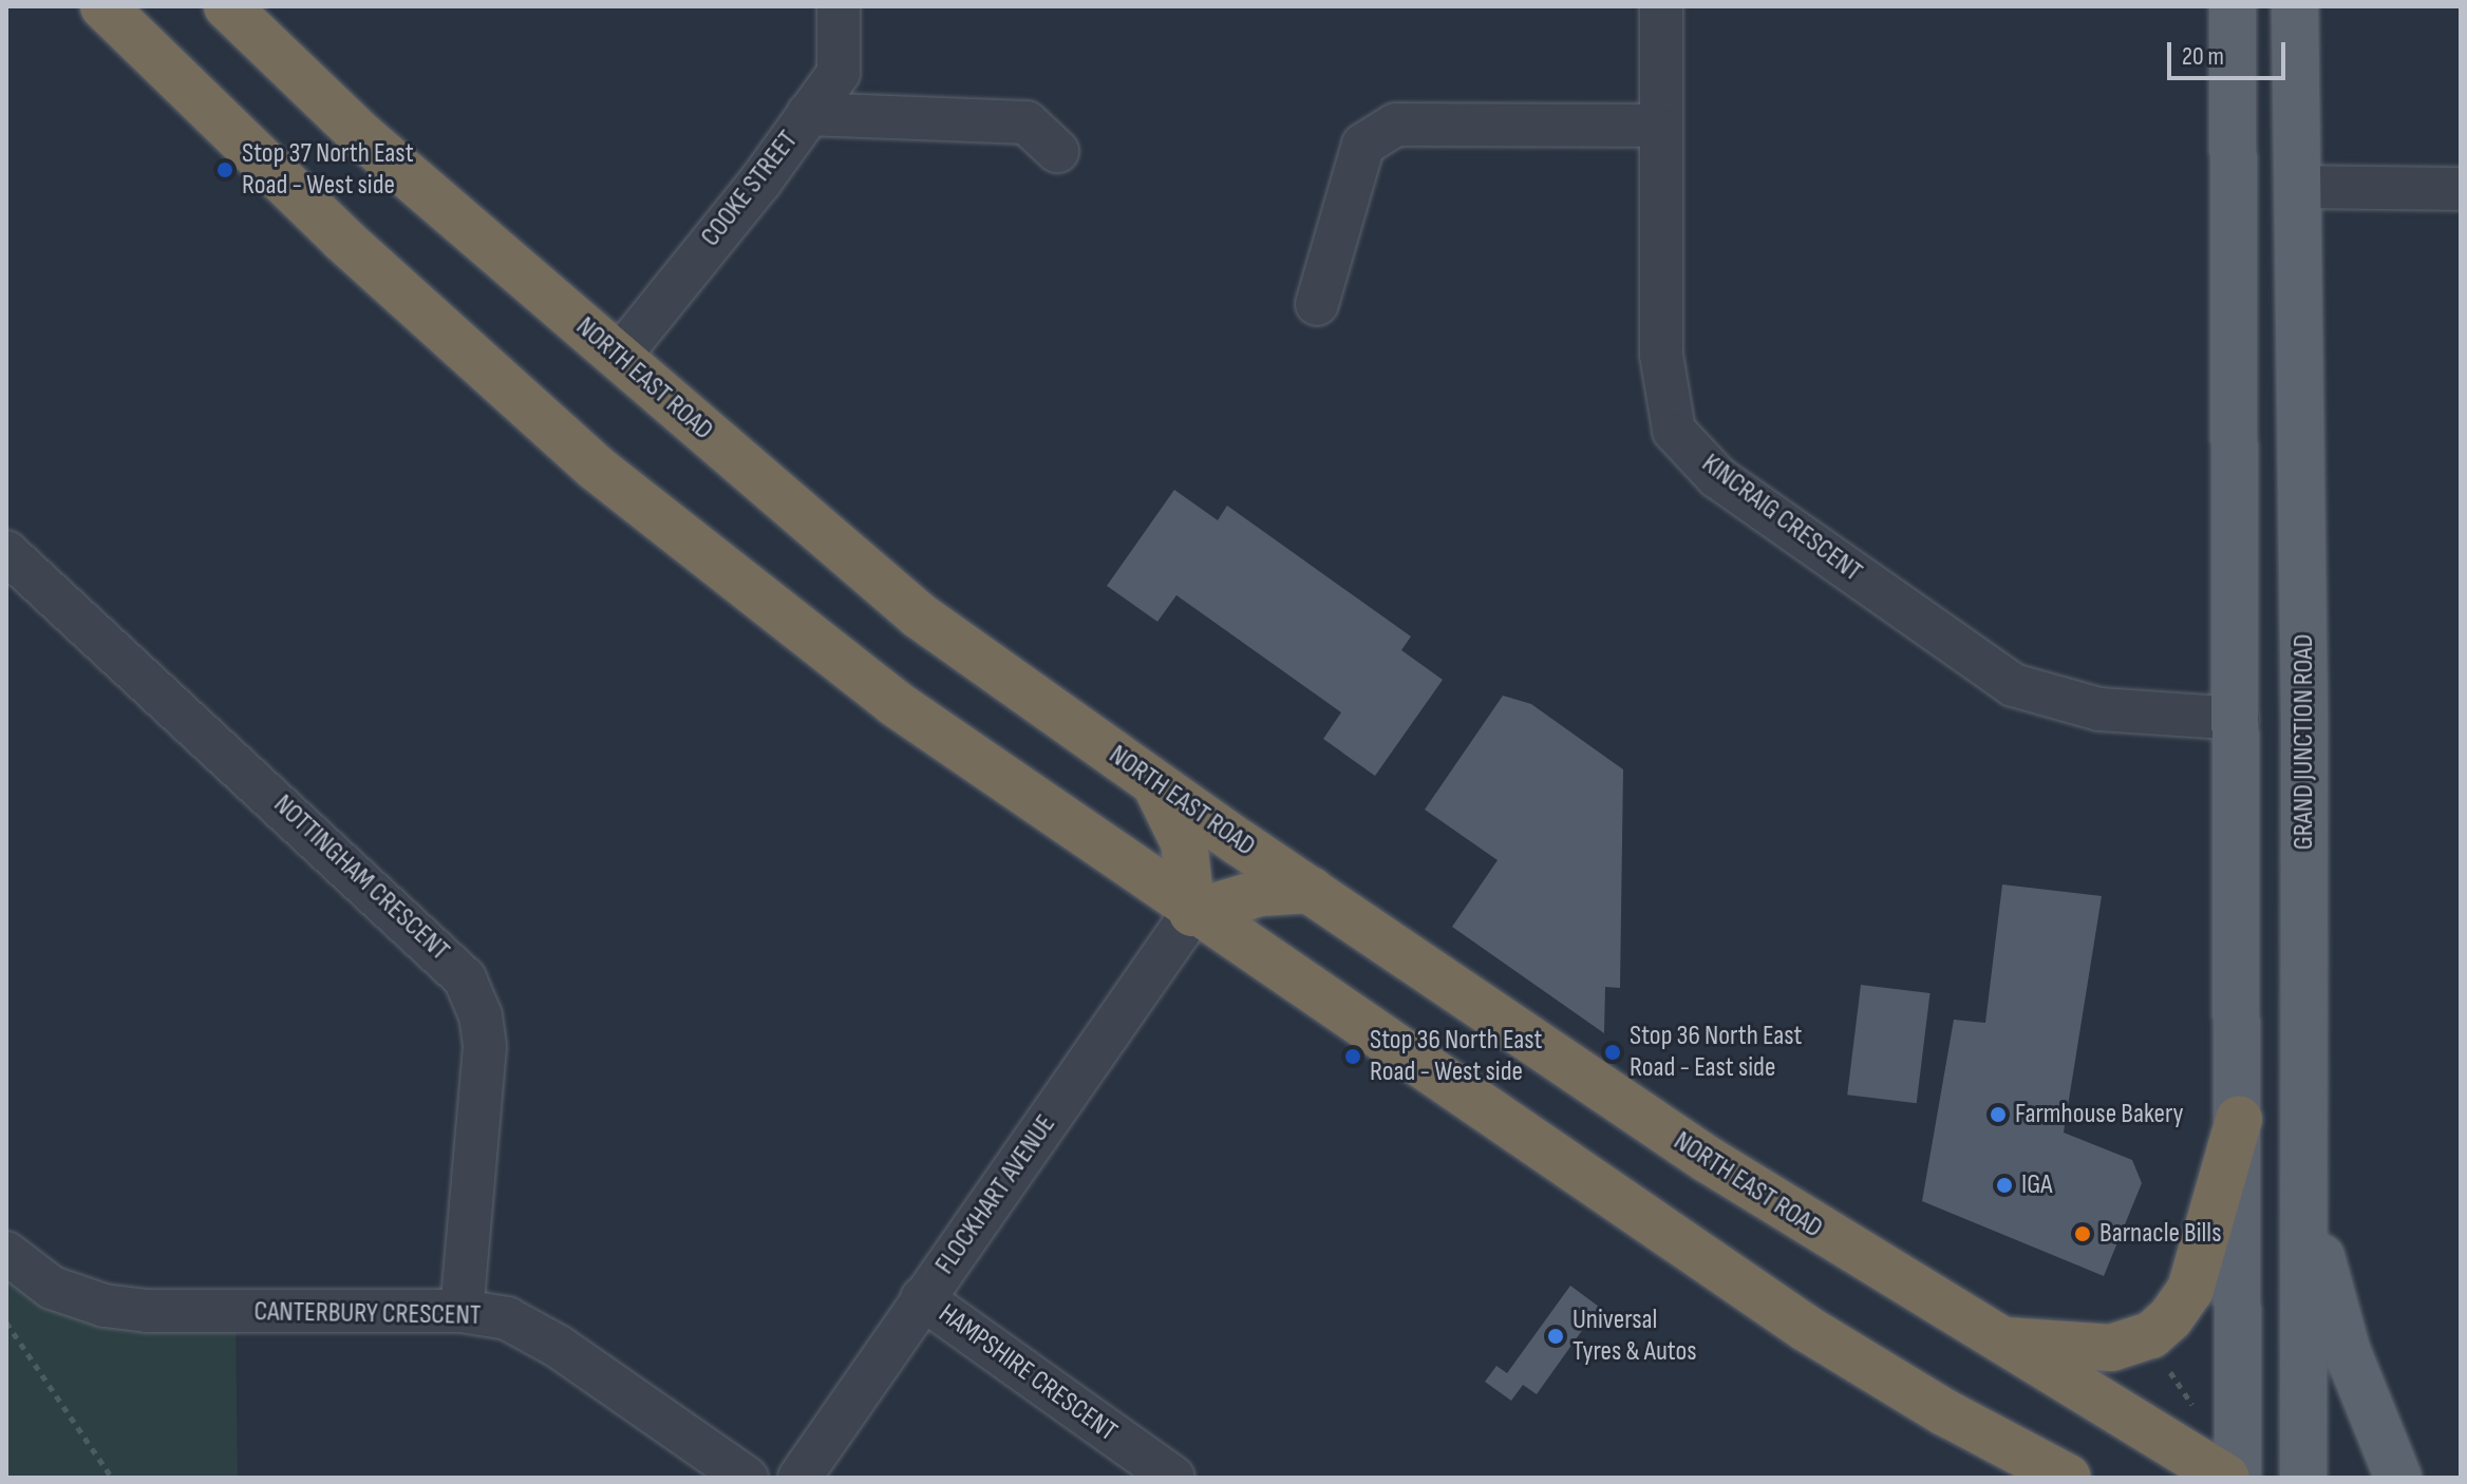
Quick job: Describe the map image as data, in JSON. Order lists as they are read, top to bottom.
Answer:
{
  "streets": {
    "highway": ["NORTH EAST ROAD"],
    "main road": ["GRAND JUNCTION ROAD"],
    "street": [
      "COOKE STREET",
      "KINCRAIG CRESCENT",
      "NOTTINGHAM CRESCENT",
      "FLOCKHART AVENUE",
      "CANTERBURY CRESCENT",
      "HAMPSHIRE CRESCENT"
    ]
  },
  "crossings": [
    ["COOKE STREET", "NORTH EAST ROAD"],
    ["NOTTINGHAM CRESCENT", "CANTERBURY CRESCENT"],
    ["FLOCKHART AVENUE", "HAMPSHIRE CRESCENT"]
  ],
  "places": [
    "Stop 37 North East Road - West side",
    "Stop 36 North East Road - East side",
    "Stop 36 North East Road - West side",
    "Farmhouse Bakery",
    "IGA",
    "Barnacle Bills",
    "Universal Tyres & Autos"
  ],
  "scale_bar": "20 m"
}
